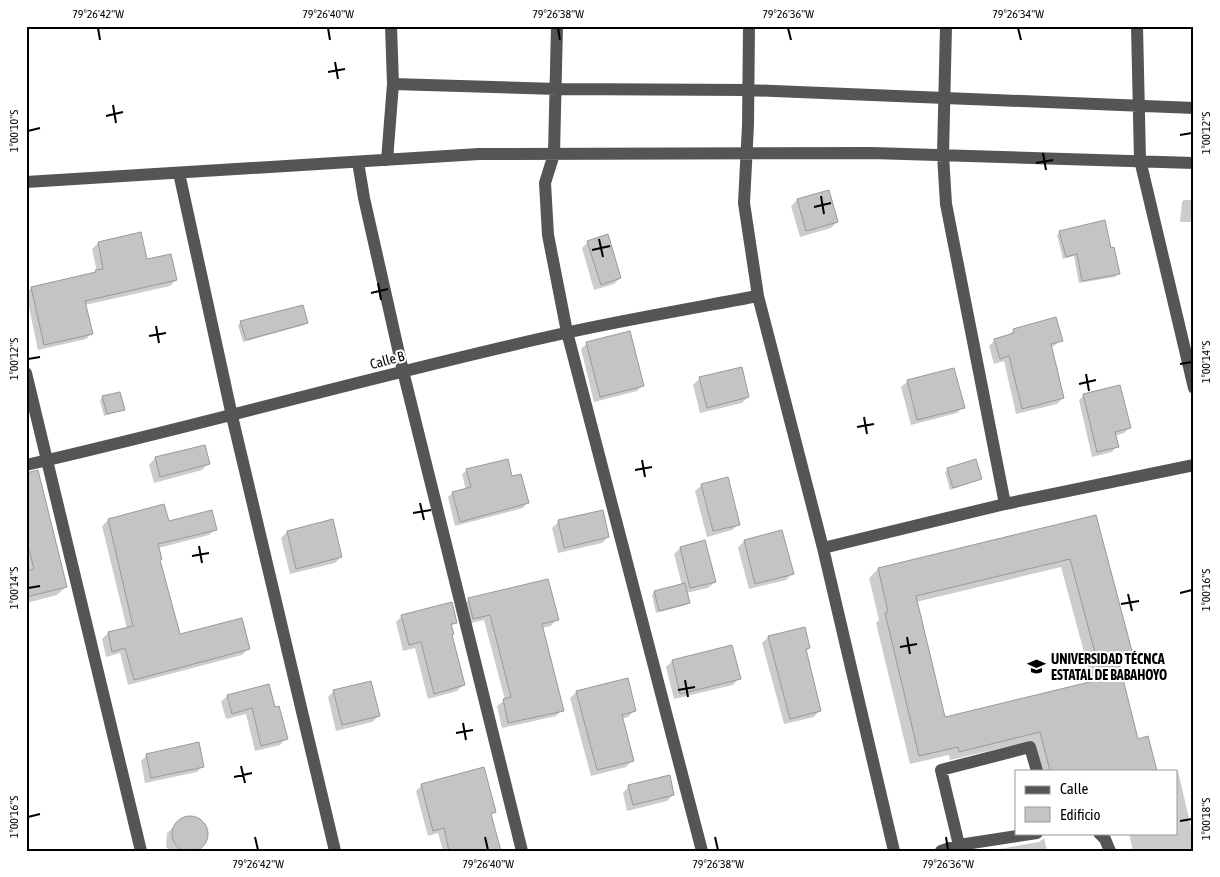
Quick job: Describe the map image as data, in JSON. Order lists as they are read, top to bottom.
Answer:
{
  "streets": {
    "street": ["Calle B"]
  },
  "places": {
    "school or university": ["UNIVERSIDAD TÉCNCA ESTATAL DE BABAHOYO"]
  },
  "legend": ["Calle", "Edificio"],
  "coordinates": [
    "79°26'42\"W",
    "79°26'40\"W",
    "79°26'38\"W",
    "79°26'36\"W",
    "79°26'34\"W",
    "1°00'10\"S",
    "1°00'12\"S",
    "1°00'14\"S",
    "1°00'16\"S",
    "1°00'18\"S"
  ]
}
